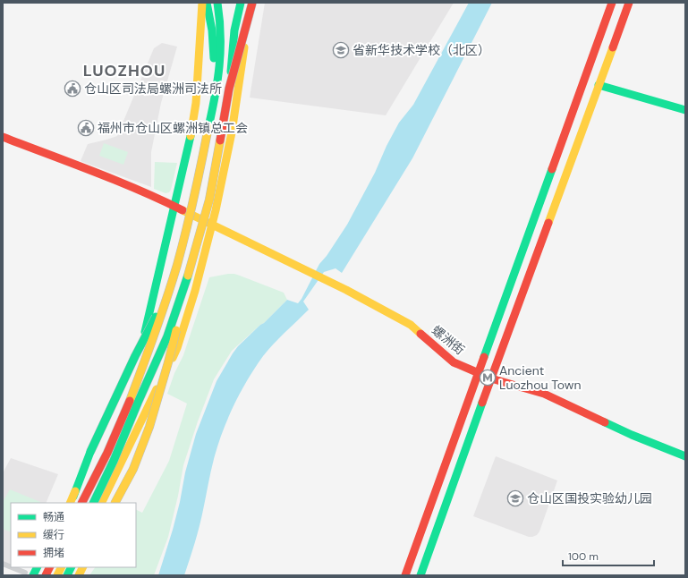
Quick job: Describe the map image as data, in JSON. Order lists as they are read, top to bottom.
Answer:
{
  "streets": {
    "main road": ["螺洲街"]
  },
  "districts": ["LUOZHOU"],
  "places": {
    "school or university": ["省新华技术学校（北区）", "仓山区国投实验幼儿园"],
    "public building": ["仓山区司法局螺洲司法所", "福州市仓山区螺洲镇总工会"],
    "metro station": ["Ancient Luozhou Town"]
  },
  "legend": ["畅通", "缓行", "拥堵"],
  "scale_bar": "100 m"
}
